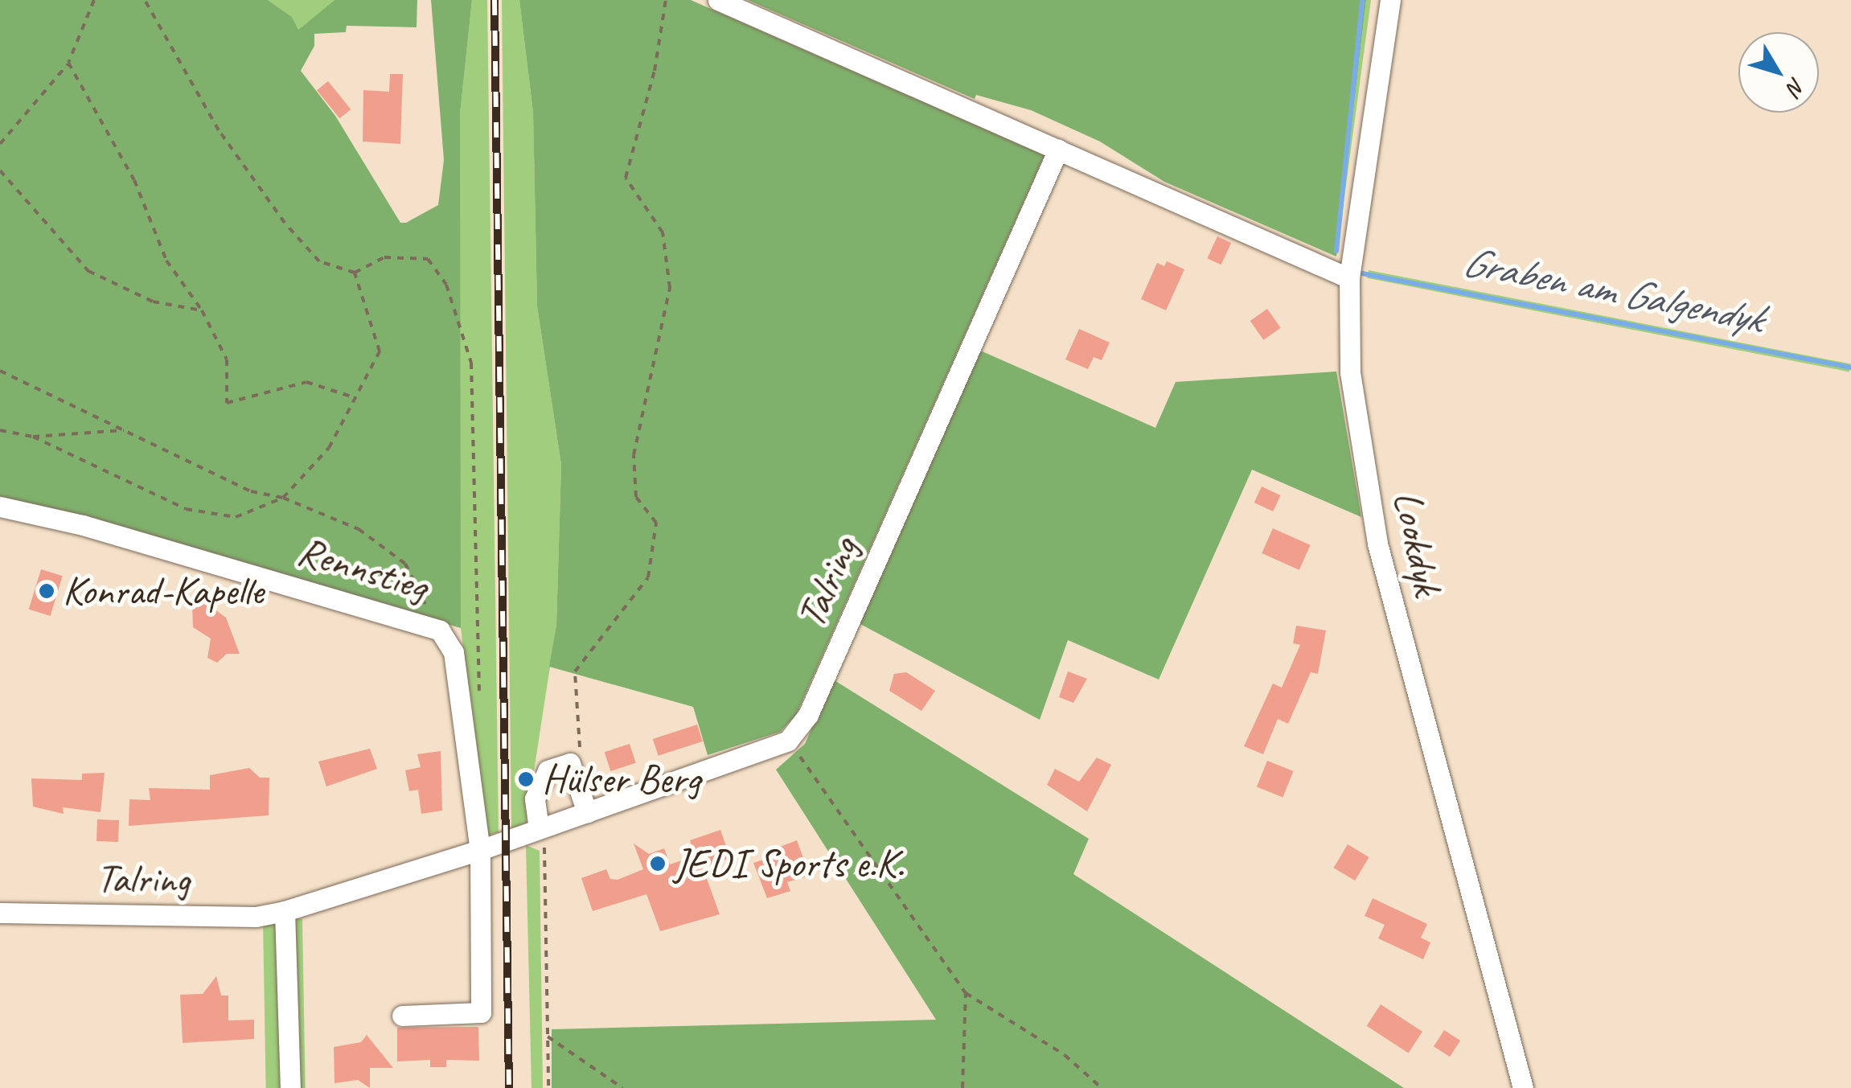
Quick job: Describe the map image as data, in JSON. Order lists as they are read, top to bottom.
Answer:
{
  "streets": {
    "street": ["Lookdyk", "Rennstieg", "Talring"]
  },
  "crossings": [
    ["Rennstieg", "Talring"]
  ],
  "water": ["Graben am Galgendyk"],
  "places": ["Konrad-Kapelle", "Hülser Berg", "JEDI Sports e.K."],
  "north": "bottom right"
}
